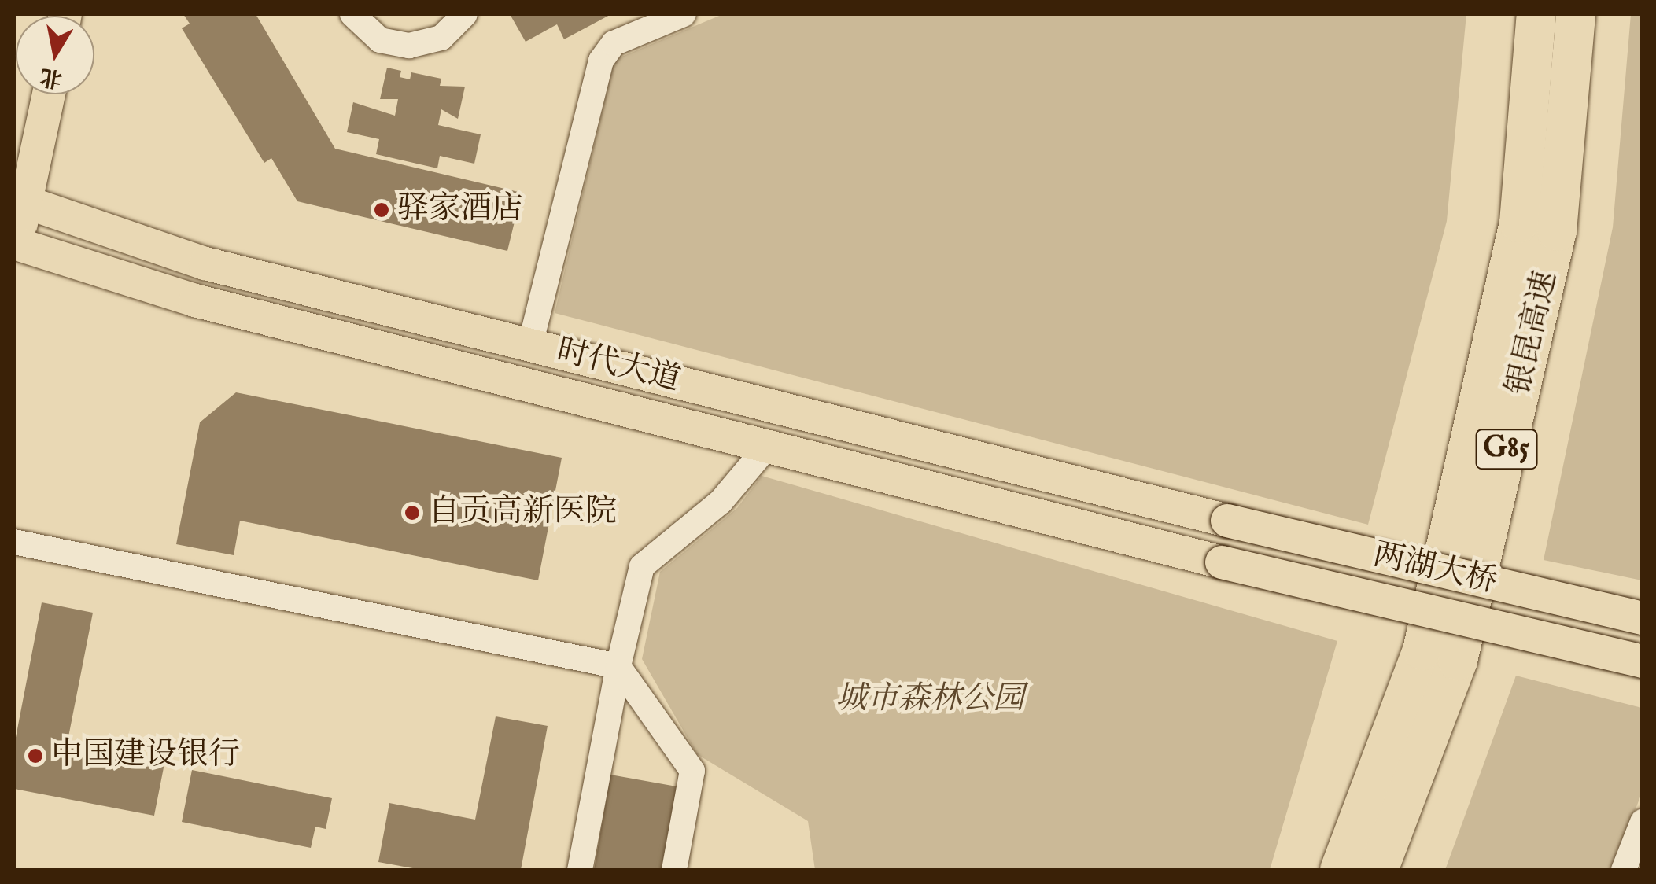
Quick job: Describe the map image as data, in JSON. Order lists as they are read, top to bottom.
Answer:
{
  "streets": {
    "highway": ["银昆高速", "G85"],
    "main road": ["时代大道", "两湖大桥"]
  },
  "crossings": [
    ["时代大道", "两湖大桥"]
  ],
  "parks": ["城市森林公园"],
  "places": ["驿家酒店", "自贡高新医院", "中国建设银行"],
  "north": "bottom"
}
